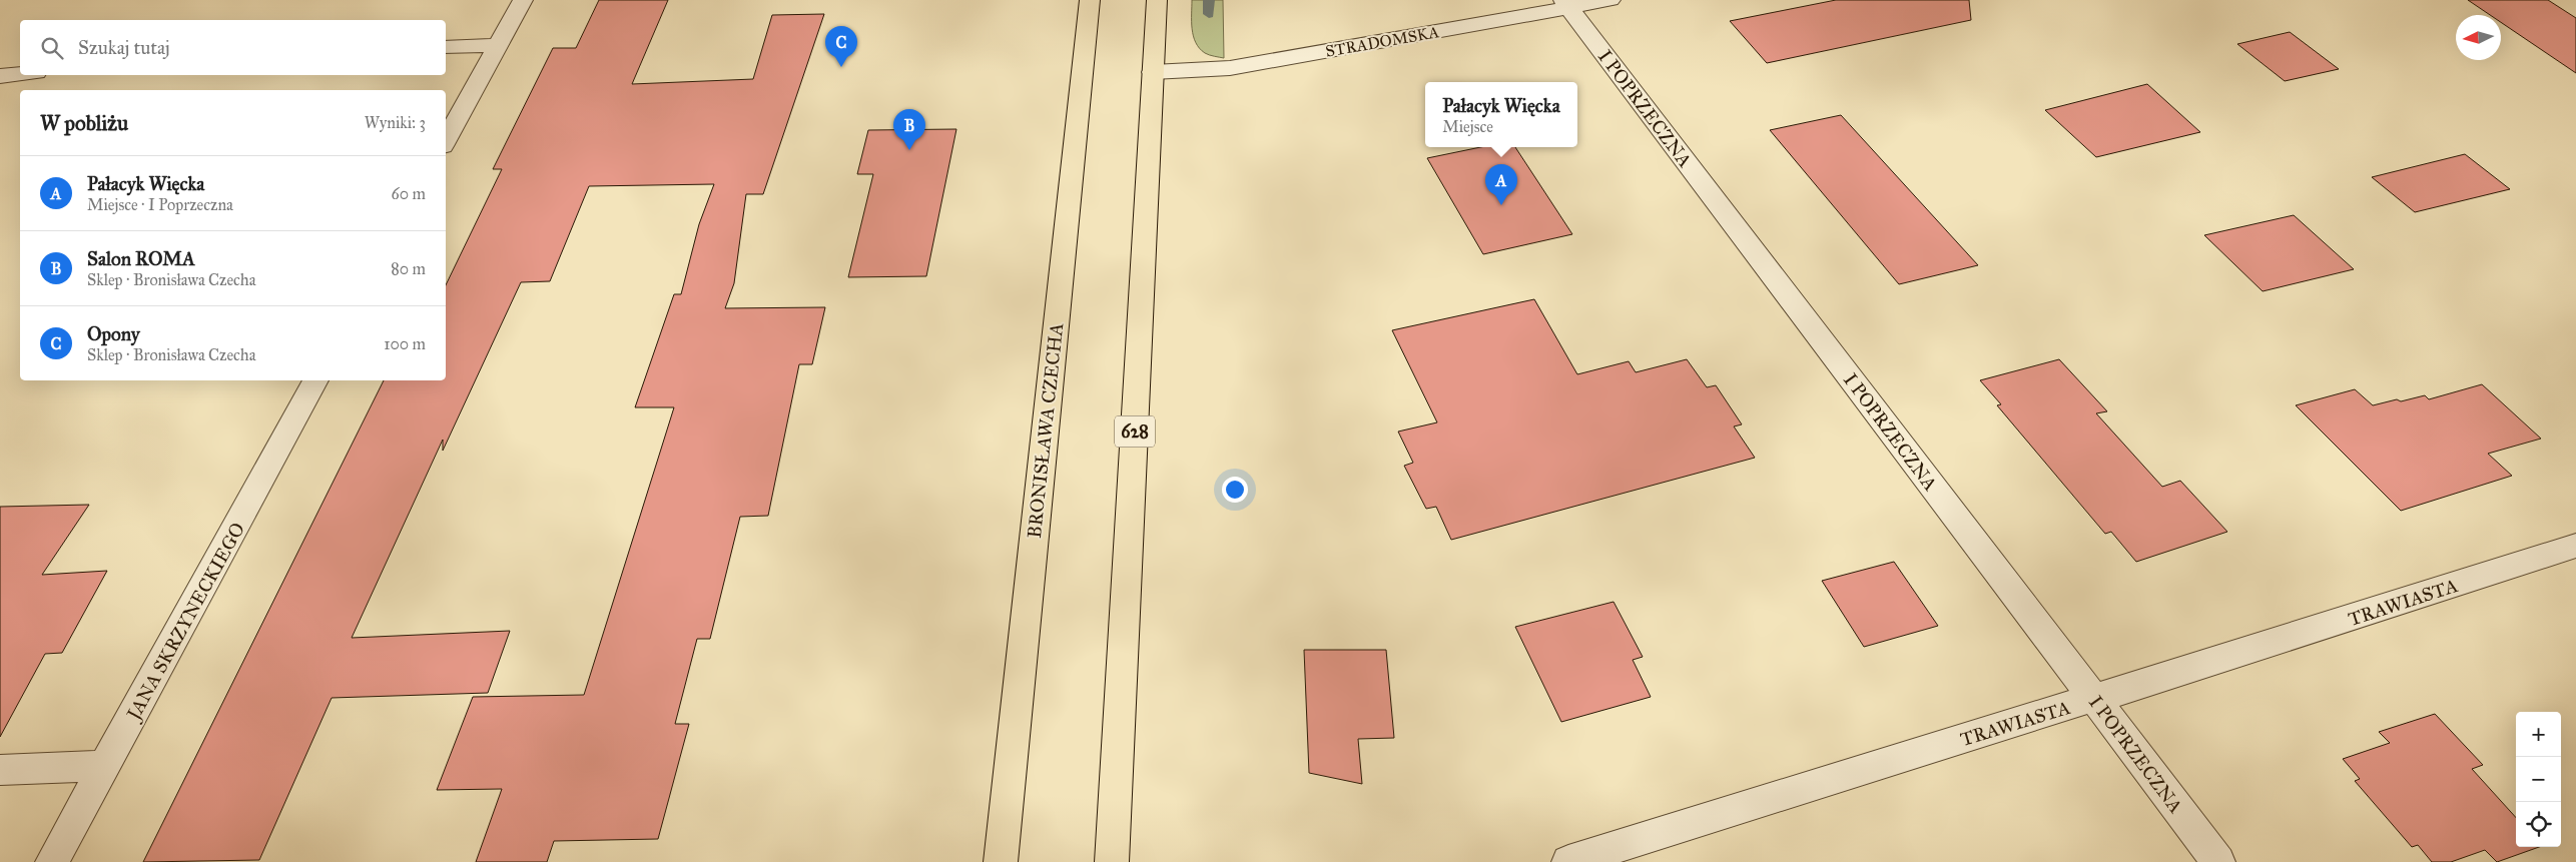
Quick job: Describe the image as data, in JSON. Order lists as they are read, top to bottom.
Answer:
{
  "streets": {
    "main road": ["BRONISŁAWA CZECHA", "628"],
    "street": [
      "STRADOMSKA",
      "I POPRZECZNA",
      "TRAWIASTA",
      "JANA SKRZYNECKIEGO"
    ]
  },
  "crossings": [
    ["STRADOMSKA", "I POPRZECZNA"],
    ["STRADOMSKA", "628"],
    ["I POPRZECZNA", "TRAWIASTA"]
  ],
  "north": "left",
  "page": {
    "search": "Szukaj tutaj",
    "pins": ["C", "B", "A"],
    "popup": ["Pałacyk Więcka", "Miejsce"],
    "heading": ["W pobliżu", "Wyniki: 3"],
    "list": [
      {
        "mark": "A",
        "name": "Pałacyk Więcka",
        "note": "Miejsce · I Poprzeczna",
        "value": "60 m"
      },
      {
        "mark": "B",
        "name": "Salon ROMA",
        "note": "Sklep · Bronisława Czecha",
        "value": "80 m"
      },
      {
        "mark": "C",
        "name": "Opony",
        "note": "Sklep · Bronisława Czecha",
        "value": "100 m"
      }
    ],
    "map_buttons": ["+", "−"]
  }
}
